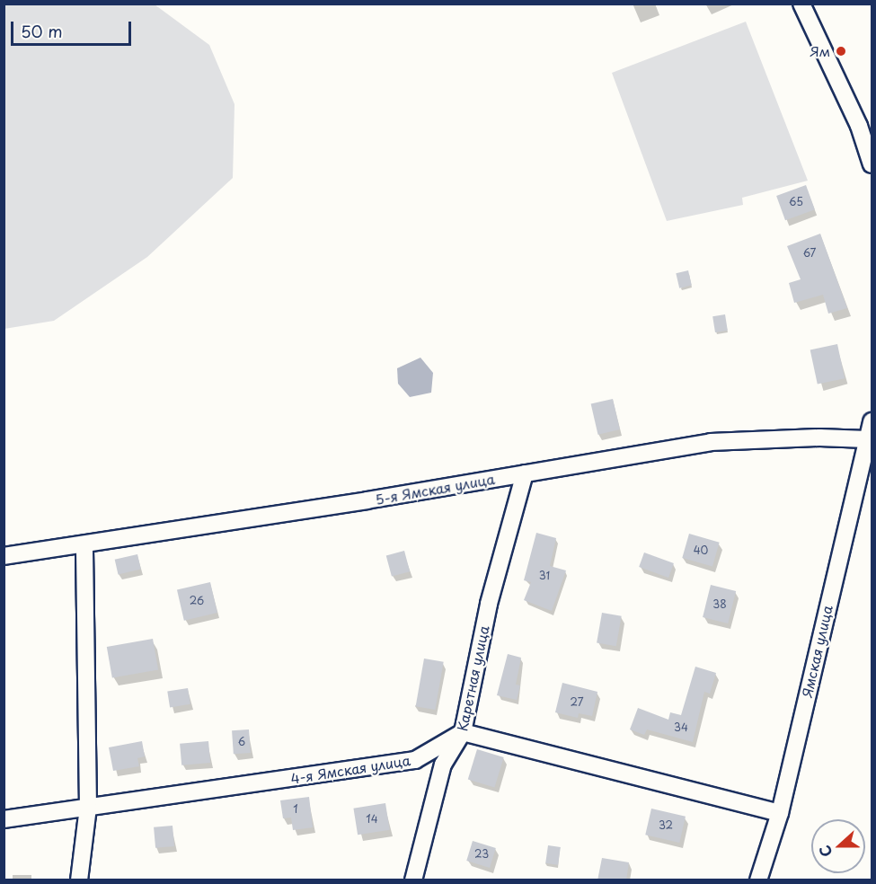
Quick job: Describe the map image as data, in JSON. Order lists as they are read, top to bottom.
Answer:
{
  "streets": {
    "street": [
      "5-я Ямская улица",
      "Ямская улица",
      "Каретная улица",
      "4-я Ямская улица"
    ]
  },
  "crossings": [
    ["5-я Ямская улица", "Ямская улица"],
    ["5-я Ямская улица", "Каретная улица"],
    ["Каретная улица", "4-я Ямская улица"]
  ],
  "places": ["Ям"],
  "house_numbers": [
    "65",
    "67",
    "40",
    "31",
    "26",
    "38",
    "27",
    "34",
    "6",
    "1",
    "14",
    "32",
    "23"
  ],
  "scale_bar": "50 m",
  "north": "left"
}
